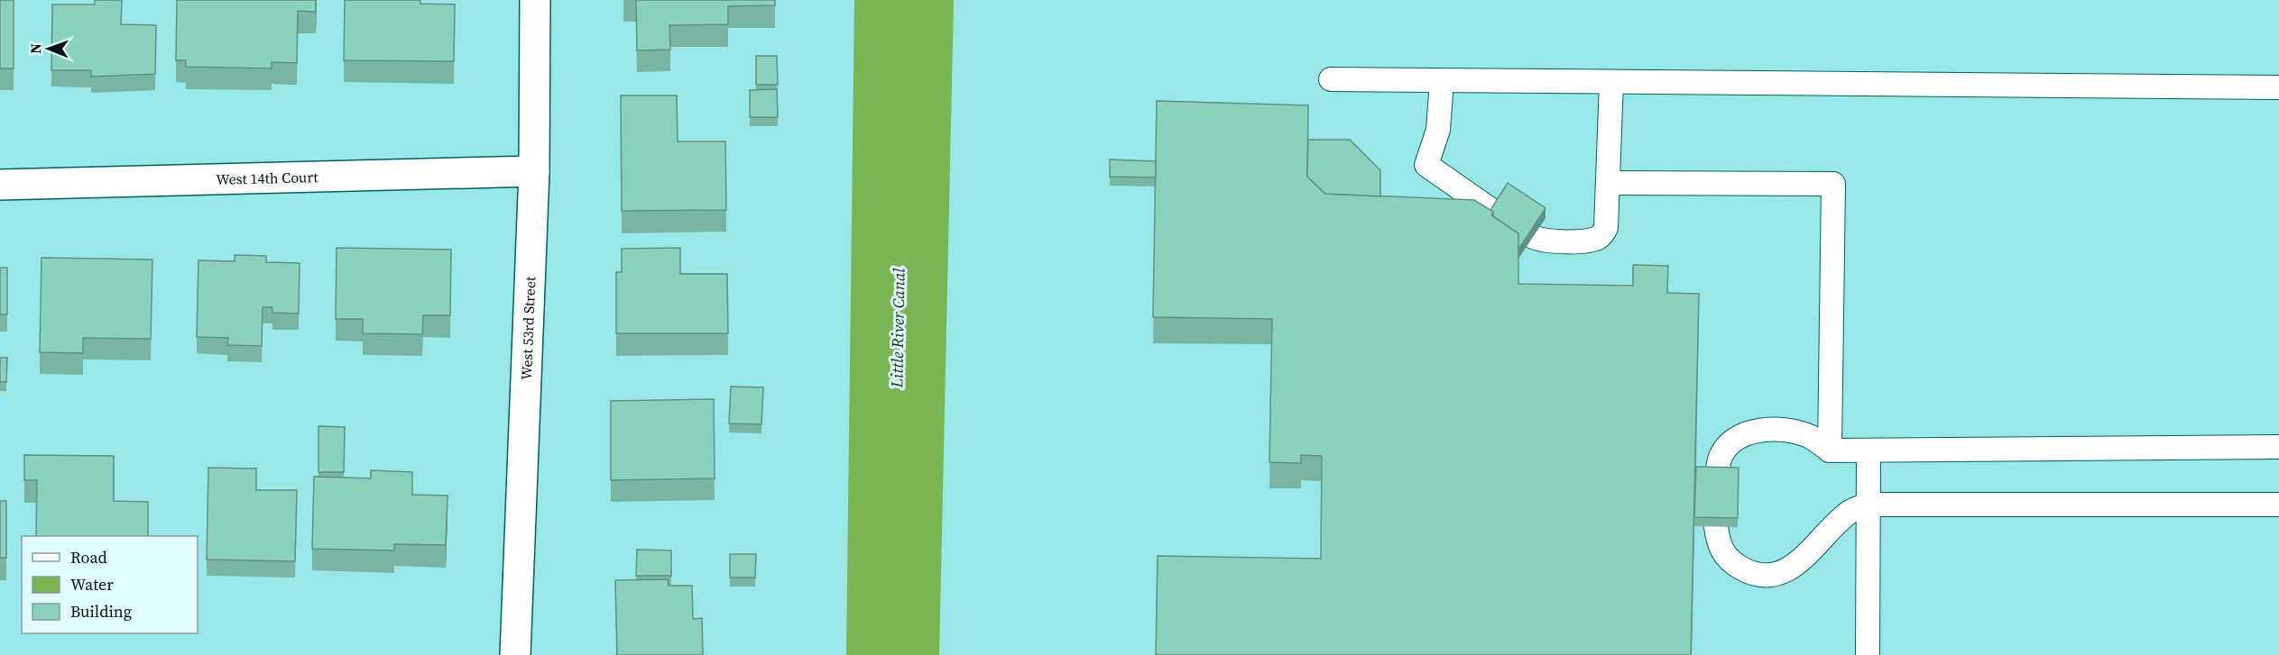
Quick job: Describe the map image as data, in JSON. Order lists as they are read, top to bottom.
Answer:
{
  "streets": {
    "street": ["West 14th Court", "West 53rd Street"]
  },
  "crossings": [
    ["West 14th Court", "West 53rd Street"]
  ],
  "water": ["Little River Canal"],
  "legend": ["Road", "Water", "Building"],
  "north": "left"
}
